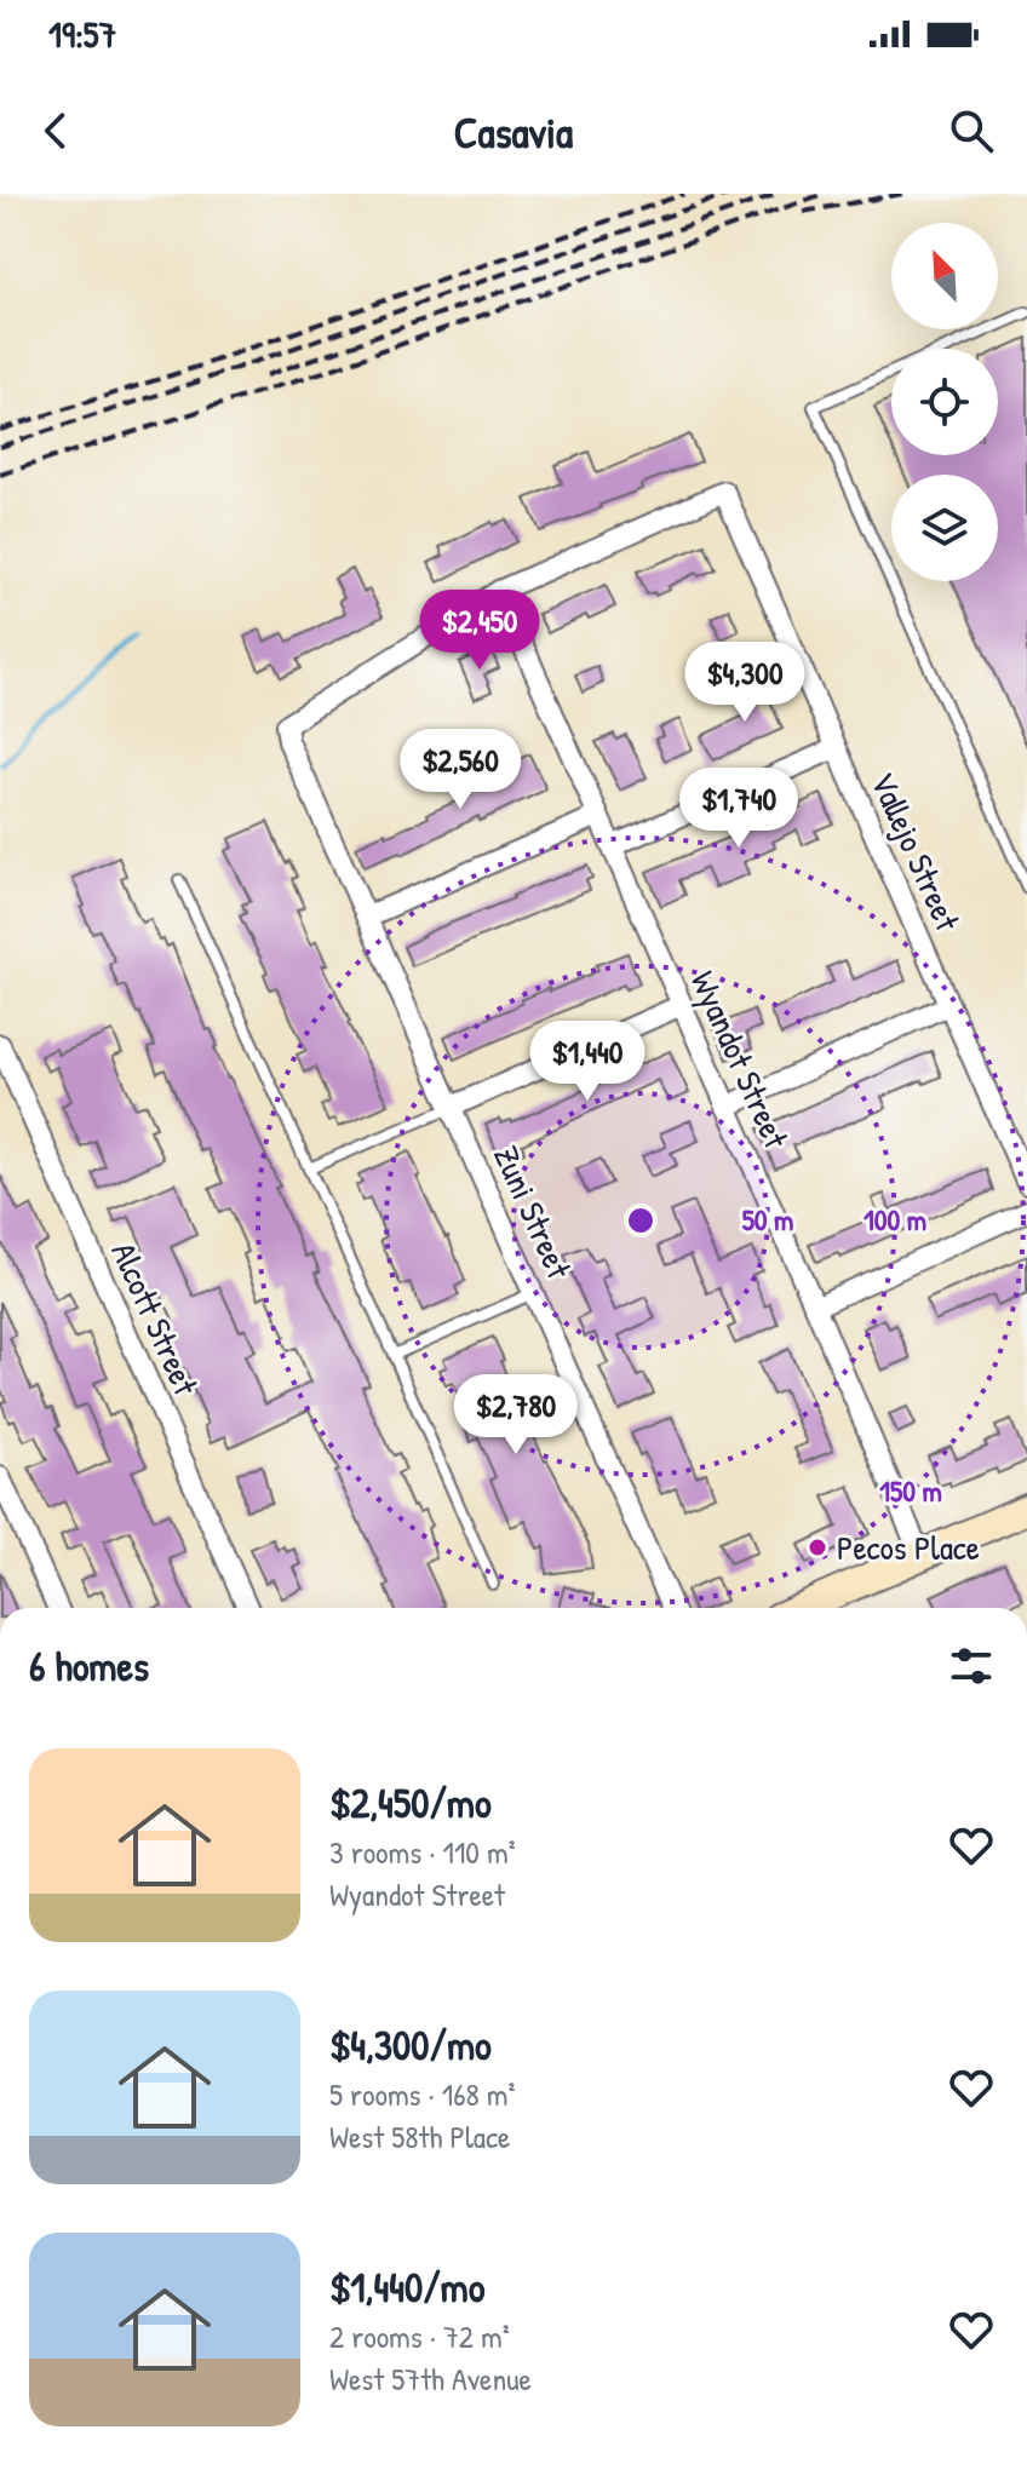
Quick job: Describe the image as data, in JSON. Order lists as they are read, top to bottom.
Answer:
{
  "streets": {
    "street": [
      "Vallejo Street",
      "Wyandot Street",
      "Zuni Street",
      "Alcott Street"
    ]
  },
  "crossings": [
    ["Vallejo Street", "Wyandot Street"],
    ["Vallejo Street", "Zuni Street"],
    ["Wyandot Street", "Zuni Street"]
  ],
  "places": ["Pecos Place"],
  "north": "top left",
  "page": {
    "status": "19:57",
    "header": "Casavia",
    "price": [
      "$2,450",
      "$4,300",
      "$2,560",
      "$1,740",
      "$1,440",
      "$2,780"
    ],
    "heading": "6 homes",
    "list": [
      {
        "name": "$2,450/mo",
        "note": "3 rooms · 110 m² · Wyandot Street"
      },
      {
        "name": "$4,300/mo",
        "note": "5 rooms · 168 m² · West 58th Place"
      },
      {
        "name": "$1,440/mo",
        "note": "2 rooms · 72 m² · West 57th Avenue"
      }
    ]
  },
  "rings": ["50 m", "100 m", "150 m"]
}
